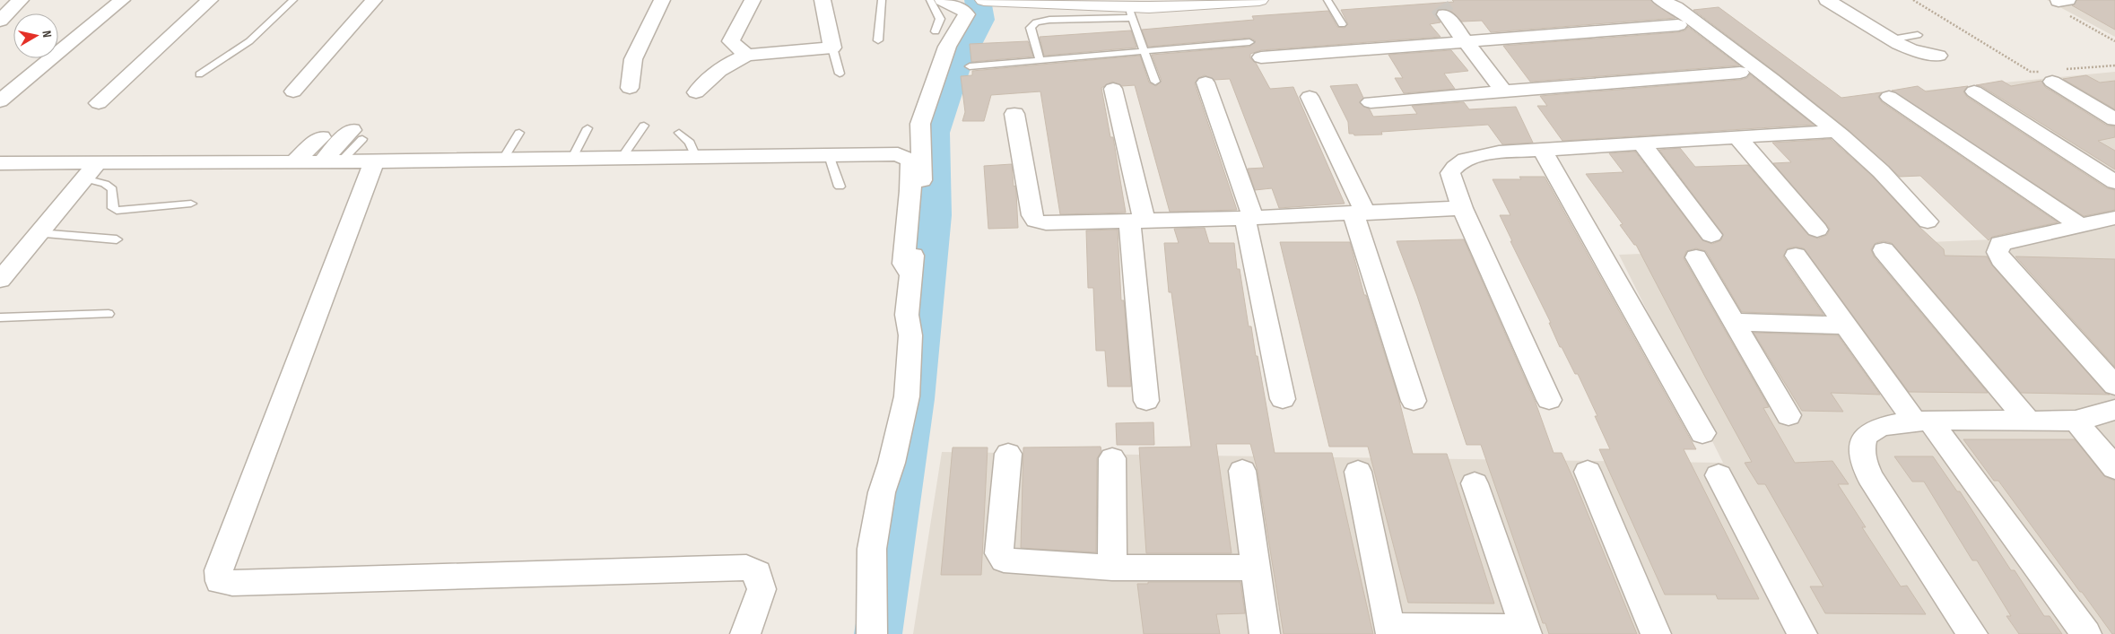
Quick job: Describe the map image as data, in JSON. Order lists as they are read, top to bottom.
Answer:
{
  "north": "right"
}
